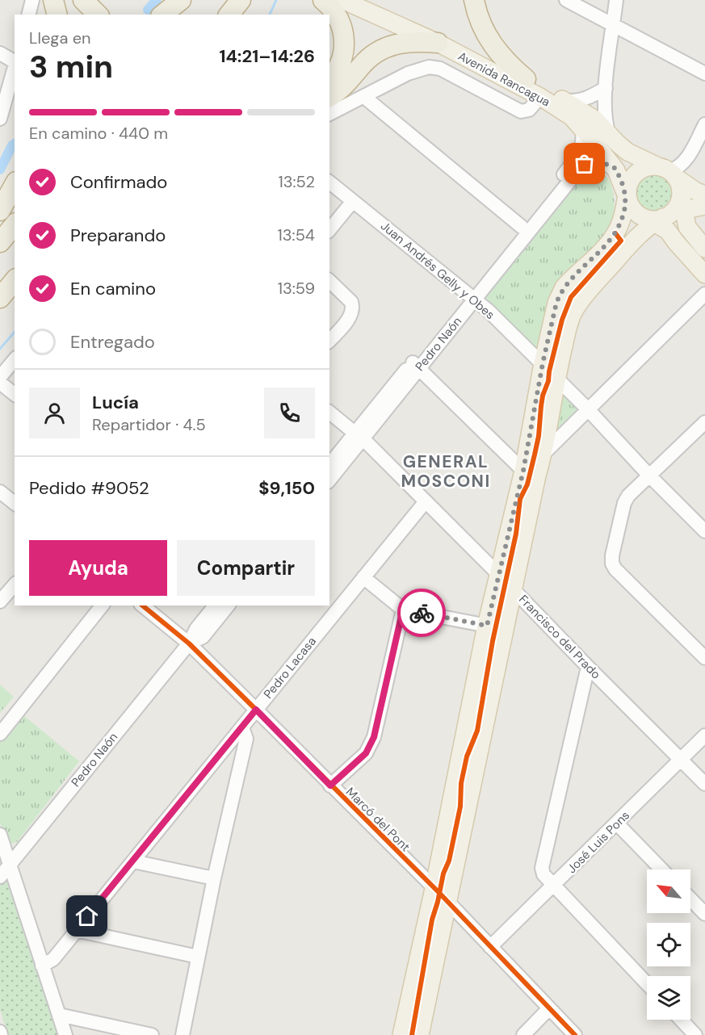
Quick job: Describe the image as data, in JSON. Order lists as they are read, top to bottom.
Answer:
{
  "streets": {
    "main road": ["Avenida Rancagua"],
    "street": [
      "Juan Andrés Gelly y Obes",
      "Pedro Naón",
      "Francisco del Prado",
      "Pedro Lacasa",
      "Marcó del Pont",
      "José Luis Pons"
    ]
  },
  "crossings": [
    ["Avenida Rancagua", "Pedro Naón"],
    ["Juan Andrés Gelly y Obes", "Pedro Naón"],
    ["Pedro Naón", "Francisco del Prado"],
    ["Pedro Naón", "Marcó del Pont"],
    ["Francisco del Prado", "Pedro Lacasa"],
    ["Francisco del Prado", "José Luis Pons"],
    ["Pedro Lacasa", "Marcó del Pont"],
    ["Marcó del Pont", "José Luis Pons"]
  ],
  "districts": ["GENERAL MOSCONI"],
  "north": "top left",
  "page": {
    "heading": ["3 min", "Llega en", "14:21–14:26"],
    "panel": [
      "Lucía",
      "Repartidor · 4.5",
      "Pedido #9052",
      "$9,150"
    ],
    "bar": "En camino · 440 m",
    "list": [
      ["Confirmado", "13:52"],
      ["Preparando", "13:54"],
      ["En camino", "13:59"],
      "Entregado"
    ],
    "buttons": ["Ayuda", "Compartir"]
  }
}
